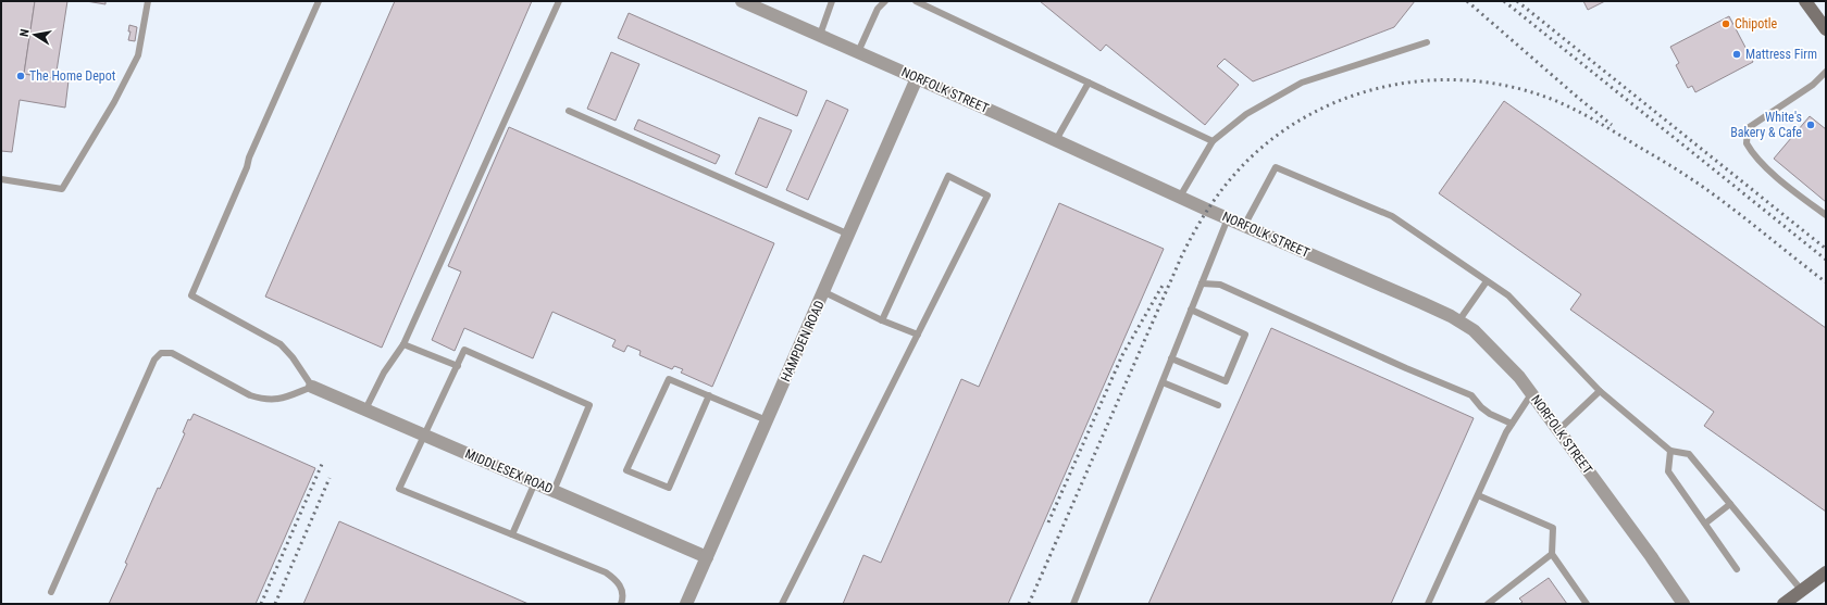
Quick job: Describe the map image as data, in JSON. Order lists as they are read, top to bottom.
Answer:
{
  "streets": {
    "street": ["NORFOLK STREET", "HAMPDEN ROAD", "MIDDLESEX ROAD"]
  },
  "crossings": [
    ["NORFOLK STREET", "HAMPDEN ROAD"],
    ["HAMPDEN ROAD", "MIDDLESEX ROAD"]
  ],
  "places": [
    "Chipotle",
    "Mattress Firm",
    "The Home Depot",
    "White's Bakery & Cafe"
  ],
  "north": "left"
}
